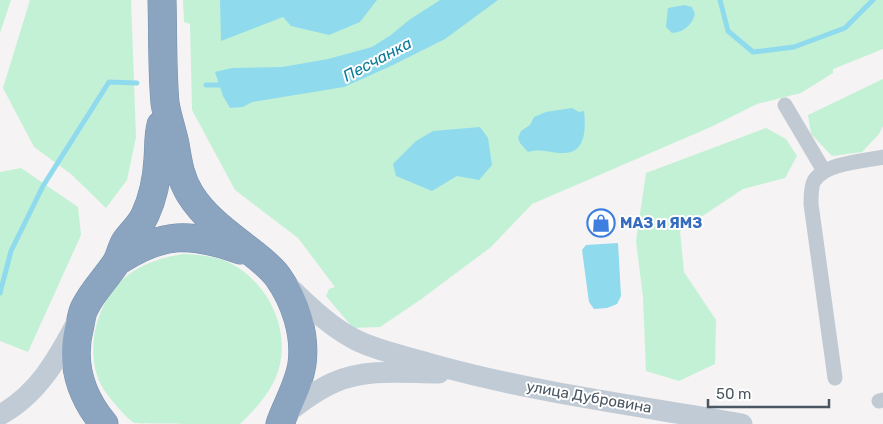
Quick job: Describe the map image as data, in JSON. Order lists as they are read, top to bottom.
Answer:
{
  "streets": {
    "main road": ["улица Дубровина"]
  },
  "water": ["Песчанка"],
  "places": {
    "shop": ["МАЗ и ЯМЗ"]
  },
  "scale_bar": "50 m"
}
